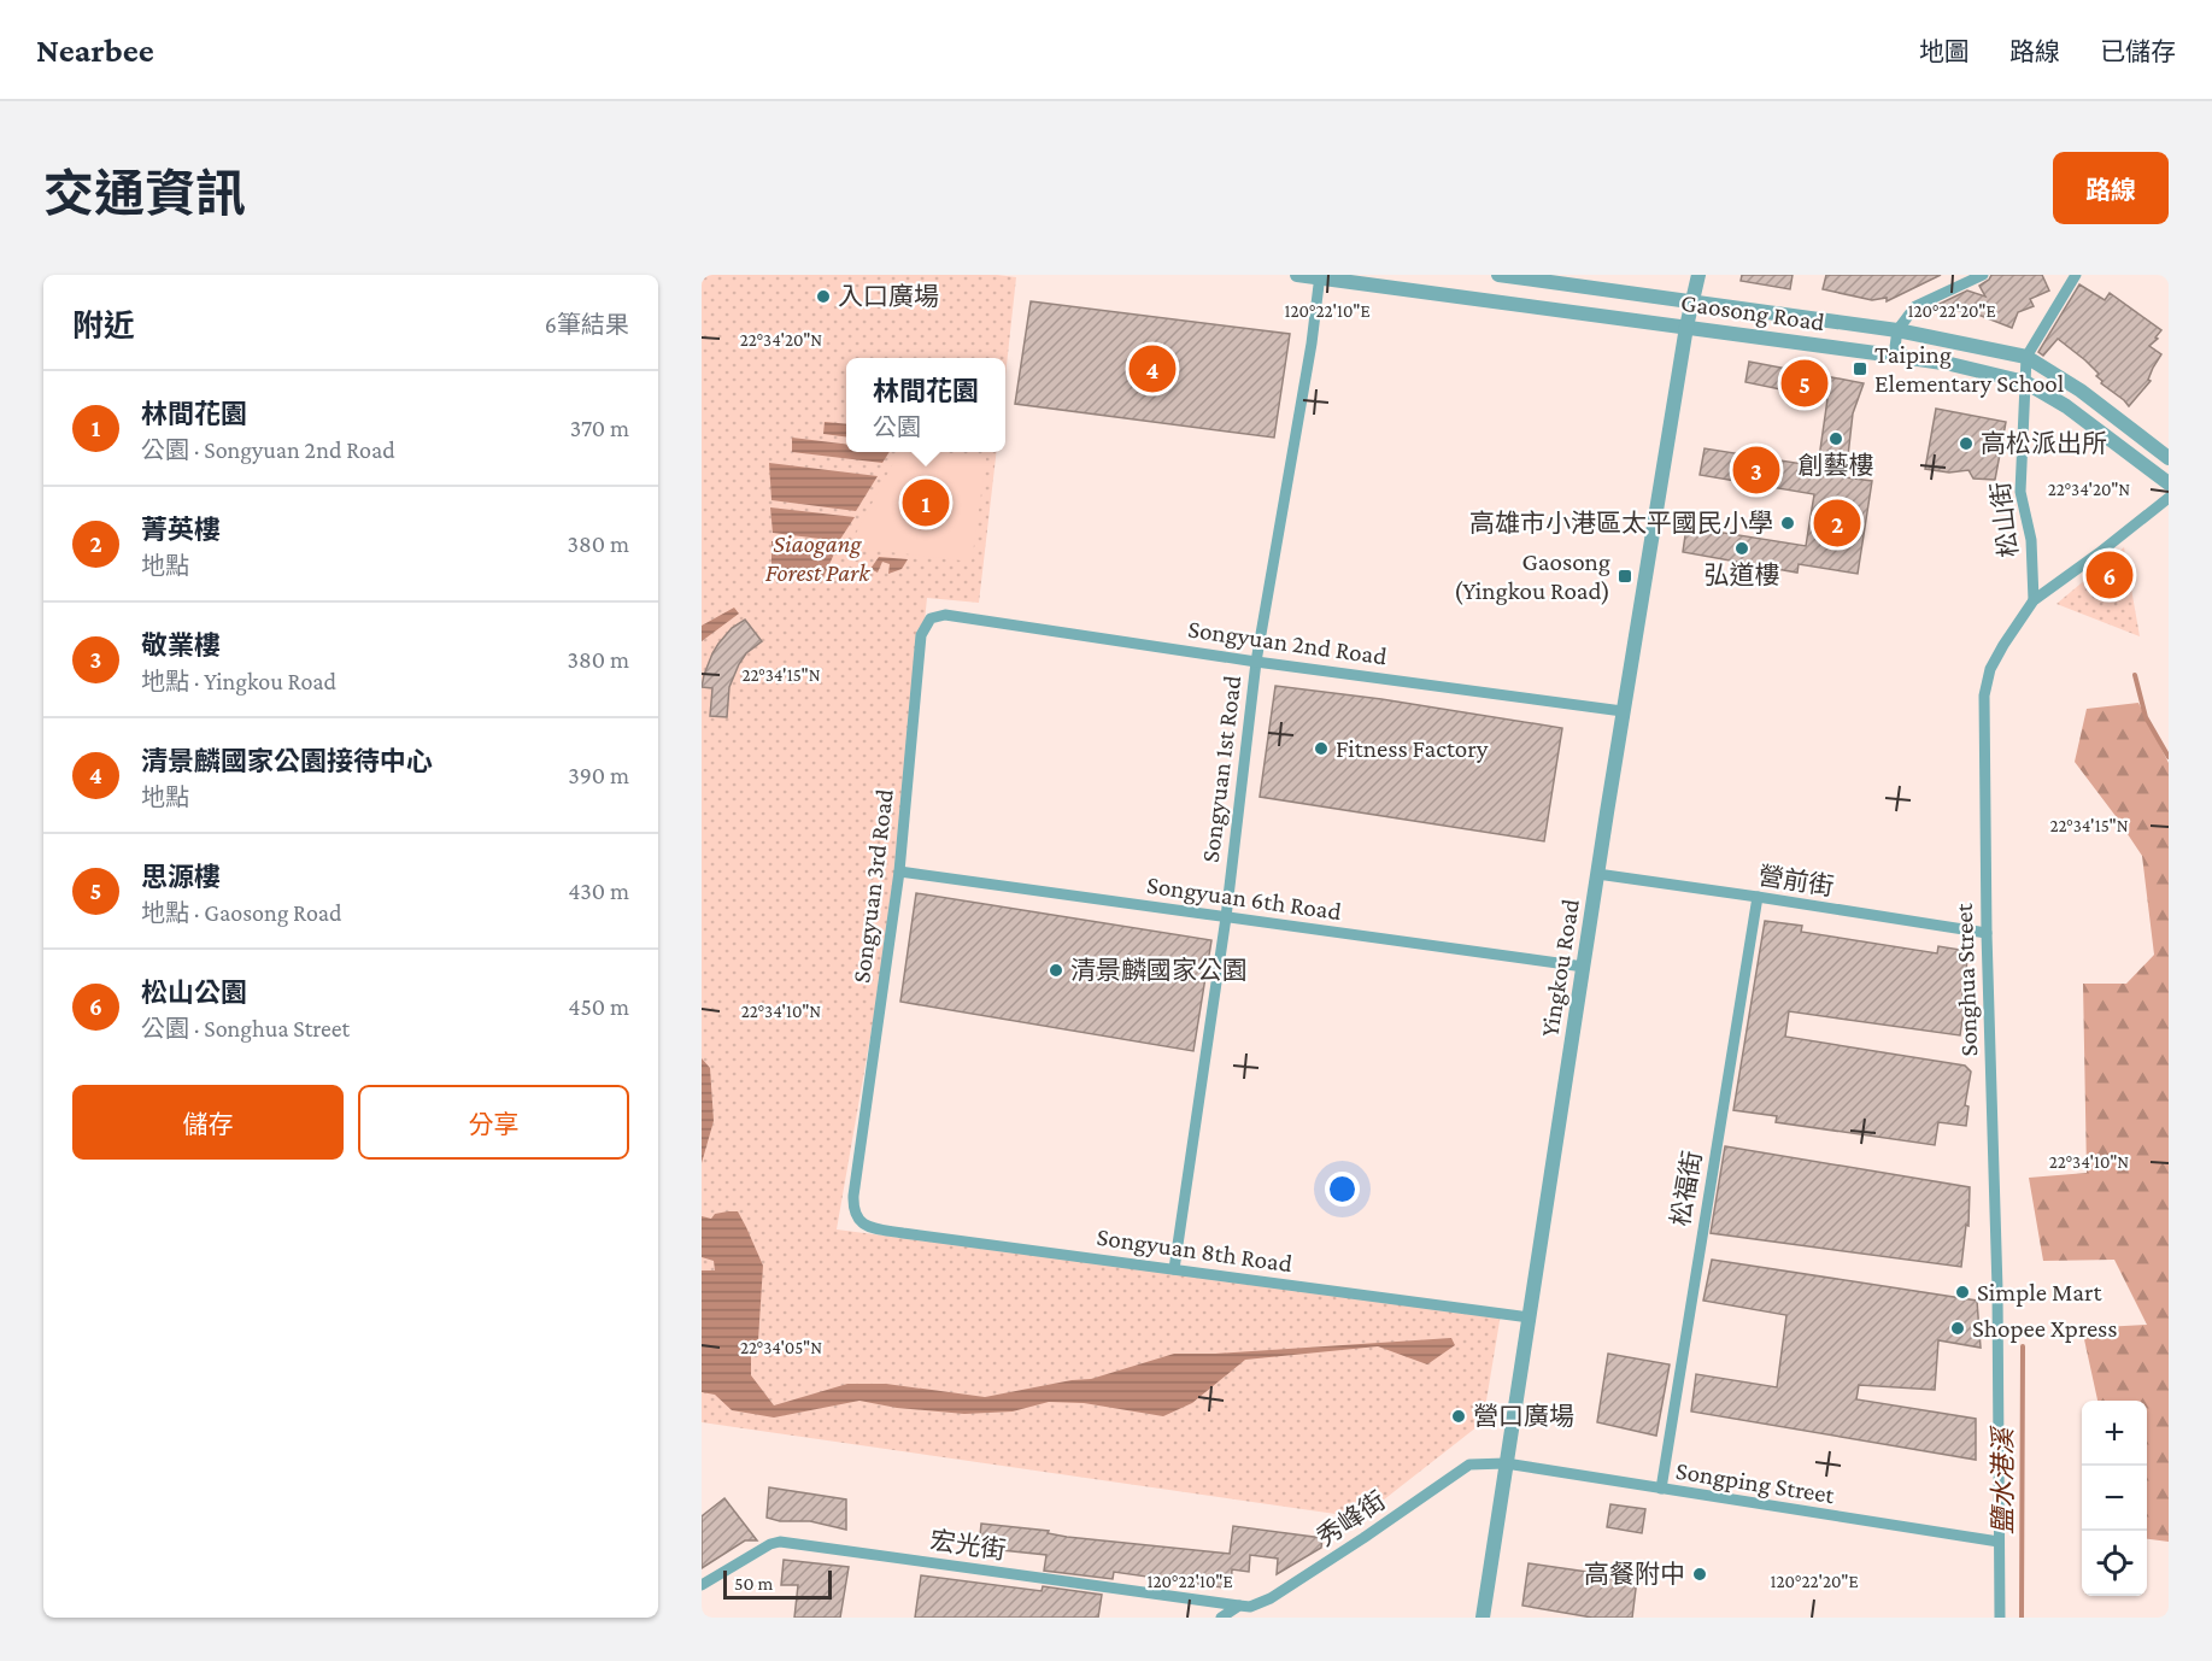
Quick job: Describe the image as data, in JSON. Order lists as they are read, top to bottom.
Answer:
{
  "streets": {
    "street": [
      "Gaosong Road",
      "松山街",
      "Songyuan 2nd Road",
      "Songyuan 1st Road",
      "營前街",
      "Songyuan 3rd Road",
      "Songyuan 6th Road",
      "Yingkou Road",
      "Songhua Street",
      "松福街",
      "Songyuan 8th Road",
      "Songping Street",
      "秀峰街",
      "宏光街"
    ]
  },
  "crossings": [
    ["Gaosong Road", "松山街"],
    ["Gaosong Road", "Songyuan 1st Road"],
    ["Gaosong Road", "Yingkou Road"],
    ["松山街", "Songhua Street"],
    ["Songyuan 2nd Road", "Songyuan 1st Road"],
    ["Songyuan 2nd Road", "Songyuan 3rd Road"],
    ["Songyuan 2nd Road", "Yingkou Road"],
    ["Songyuan 1st Road", "Songyuan 6th Road"],
    ["Songyuan 1st Road", "Songyuan 8th Road"],
    ["營前街", "Yingkou Road"],
    ["營前街", "Songhua Street"],
    ["營前街", "松福街"],
    ["Songyuan 3rd Road", "Songyuan 6th Road"],
    ["Songyuan 3rd Road", "Songyuan 8th Road"],
    ["Songyuan 6th Road", "Yingkou Road"],
    ["Yingkou Road", "Songyuan 8th Road"],
    ["Yingkou Road", "Songping Street"],
    ["Yingkou Road", "秀峰街"],
    ["Songhua Street", "Songping Street"],
    ["松福街", "Songping Street"],
    ["Songping Street", "秀峰街"],
    ["秀峰街", "宏光街"]
  ],
  "water": ["鹽水港溪"],
  "parks": ["Siaogang Forest Park"],
  "places": {
    "other": [
      "入口廣場",
      "創藝樓",
      "高松派出所",
      "高雄市小港區太平國民小學",
      "弘道樓",
      "Fitness Factory",
      "清景麟國家公園",
      "Simple Mart",
      "Shopee Xpress",
      "營口廣場",
      "高餐附中"
    ],
    "transit": ["Taiping Elementary School", "Gaosong (Yingkou Road)"]
  },
  "scale_bar": "50 m",
  "page": {
    "header": "Nearbee",
    "nav": ["地圖", "路線", "已儲存"],
    "title": "交通資訊",
    "buttons": [
      "路線",
      ["儲存", "分享"]
    ],
    "heading": ["附近", "6筆結果"],
    "pins": [
      "4",
      "5",
      "3",
      "1",
      "2",
      "6"
    ],
    "popup": ["林間花園", "公園"],
    "list": [
      {
        "mark": "1",
        "name": "林間花園",
        "note": "公園 · Songyuan 2nd Road",
        "value": "370 m"
      },
      {
        "mark": "2",
        "name": "菁英樓",
        "note": "地點",
        "value": "380 m"
      },
      {
        "mark": "3",
        "name": "敬業樓",
        "note": "地點 · Yingkou Road",
        "value": "380 m"
      },
      {
        "mark": "4",
        "name": "清景麟國家公園接待中心",
        "note": "地點",
        "value": "390 m"
      },
      {
        "mark": "5",
        "name": "思源樓",
        "note": "地點 · Gaosong Road",
        "value": "430 m"
      },
      {
        "mark": "6",
        "name": "松山公園",
        "note": "公園 · Songhua Street",
        "value": "450 m"
      }
    ],
    "map_buttons": ["+", "−"],
    "scale": "50 m"
  },
  "coordinates": [
    "120°22'10\"E",
    "120°22'20\"E",
    "22°34'20\"N",
    "22°34'15\"N",
    "22°34'10\"N",
    "22°34'05\"N"
  ]
}
